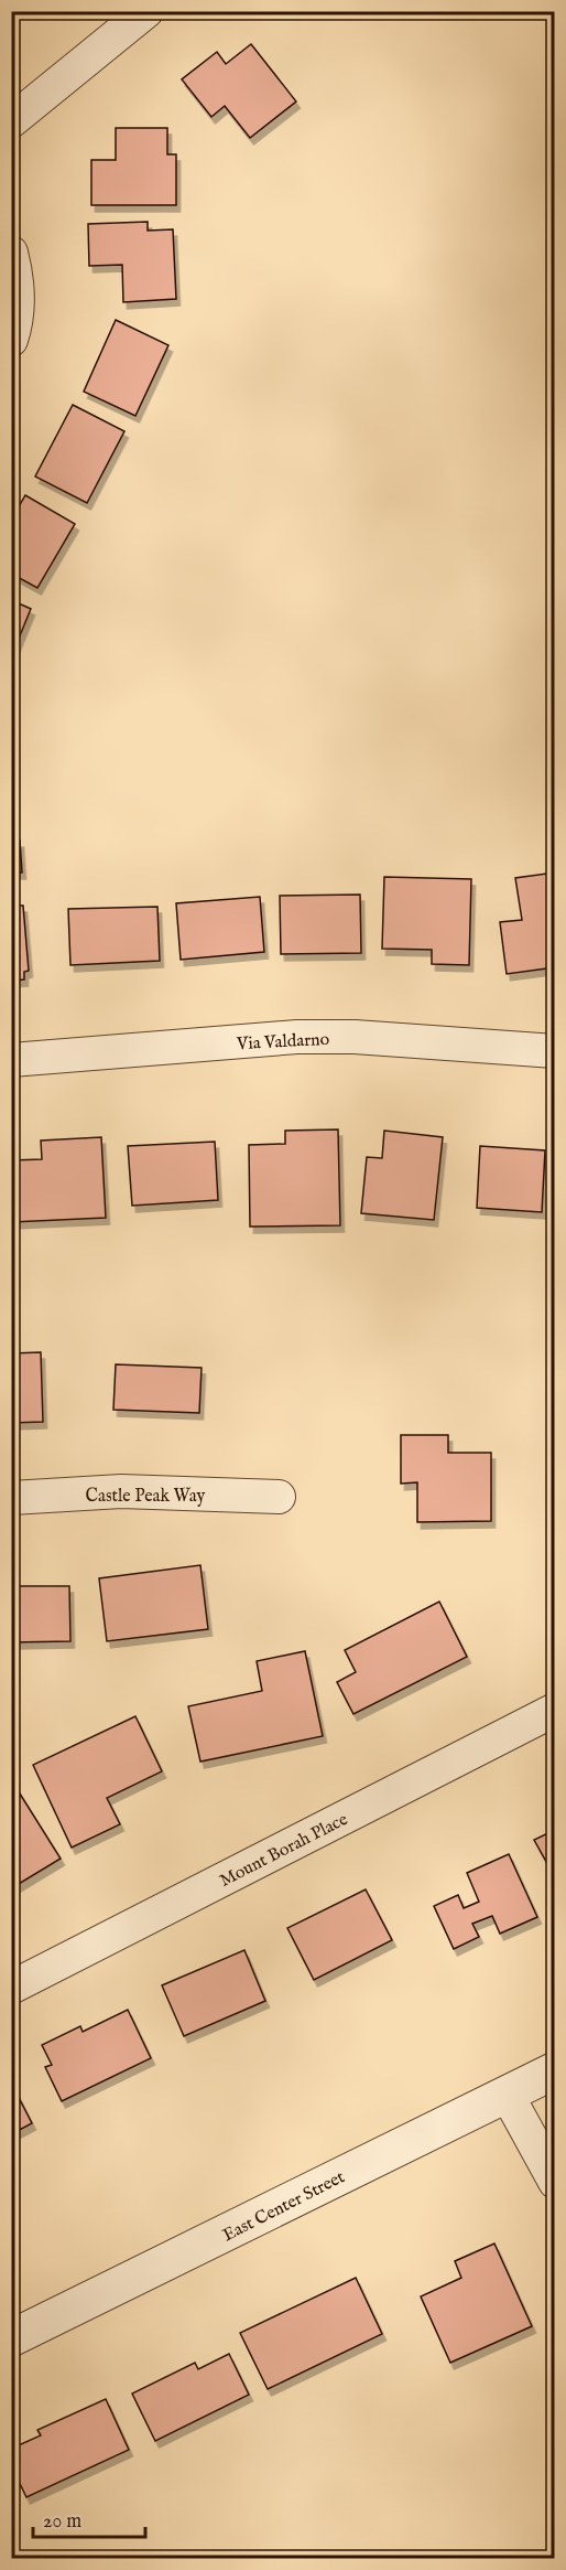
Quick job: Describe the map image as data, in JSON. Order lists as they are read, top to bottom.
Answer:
{
  "streets": {
    "street": [
      "Via Valdarno",
      "Castle Peak Way",
      "Mount Borah Place",
      "East Center Street"
    ]
  },
  "scale_bar": "20 m"
}
